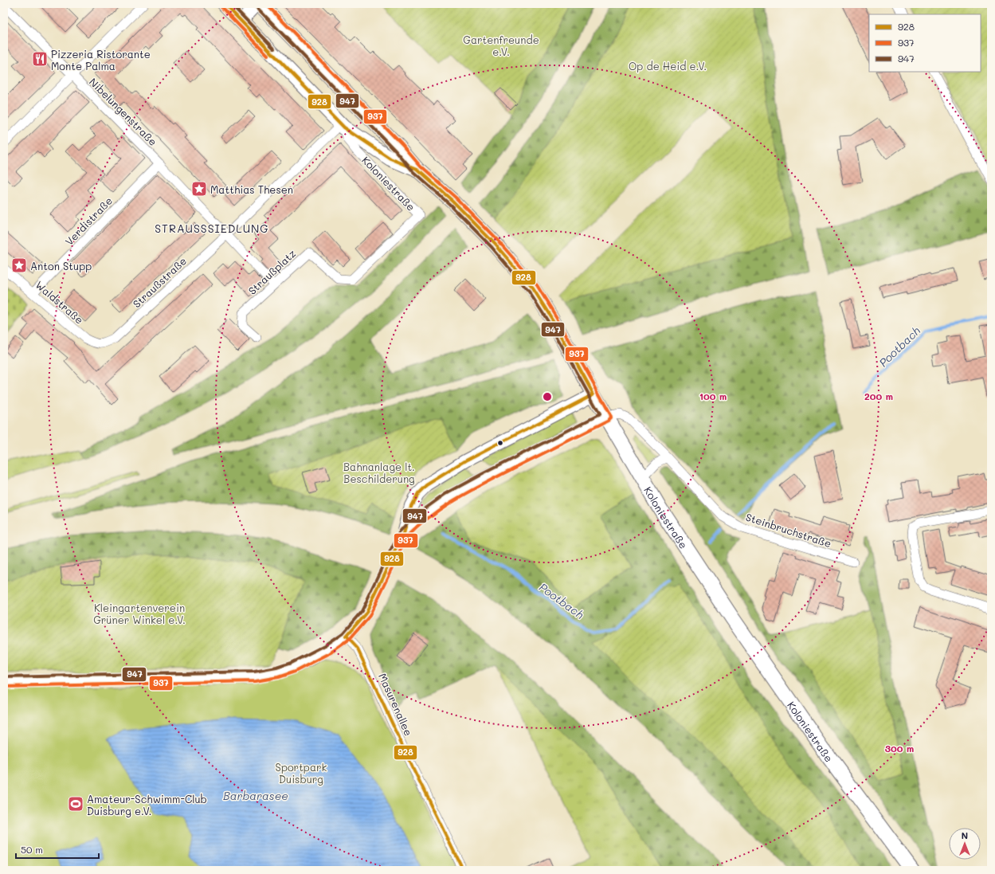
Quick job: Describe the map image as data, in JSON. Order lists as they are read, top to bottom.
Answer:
{
  "streets": {
    "main road": ["Koloniestraße"],
    "street": [
      "Nibelungenstraße",
      "Verdistraße",
      "Straußplatz",
      "Straußstraße",
      "Waldstraße",
      "Steinbruchstraße",
      "Masurenallee"
    ]
  },
  "crossings": [
    ["Nibelungenstraße", "Verdistraße"],
    ["Nibelungenstraße", "Straußstraße"],
    ["Koloniestraße", "Straußplatz"],
    ["Koloniestraße", "Straußstraße"],
    ["Koloniestraße", "Steinbruchstraße"],
    ["Verdistraße", "Waldstraße"],
    ["Straußstraße", "Waldstraße"]
  ],
  "districts": ["STRAUSSSIEDLUNG"],
  "water": ["Pootbach", "Barbarasee"],
  "parks": [
    "Gartenfreunde e.V.",
    "Op de Heid e.V.",
    "Bahnanlage lt. Beschilderung",
    "Kleingartenverein Grüner Winkel e.V.",
    "Sportpark Duisburg"
  ],
  "places": {
    "restaurant": ["Pizzeria Ristorante Monte Palma"],
    "place": ["Matthias Thesen", "Anton Stupp"],
    "sports": ["Amateur-Schwimm-Club Duisburg e.V."]
  },
  "lines": ["transit line 928", "transit line 937", "transit line 947"],
  "legend": ["928", "937", "947"],
  "scale_bar": "50 m",
  "north": "top",
  "rings": ["100 m", "200 m", "300 m"]
}
